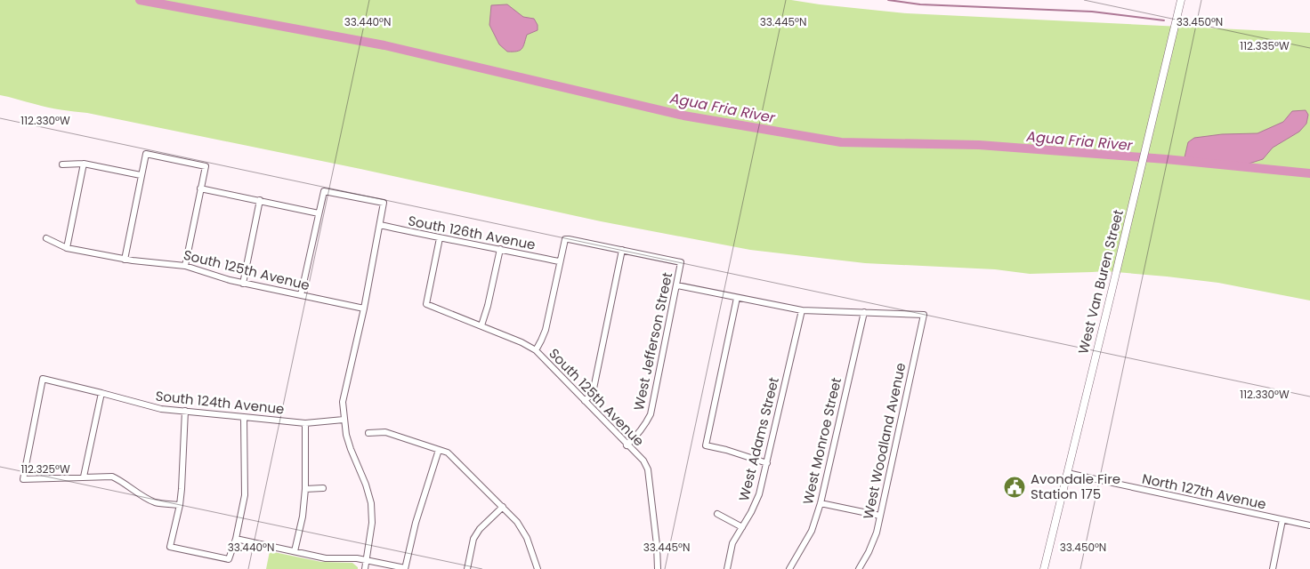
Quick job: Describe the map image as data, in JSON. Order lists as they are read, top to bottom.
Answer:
{
  "streets": {
    "main road": ["West Van Buren Street"],
    "street": [
      "South 126th Avenue",
      "South 125th Avenue",
      "West Jefferson Street",
      "South 124th Avenue",
      "West Adams Street",
      "West Monroe Street",
      "West Woodland Avenue",
      "North 127th Avenue"
    ]
  },
  "crossings": [
    ["South 126th Avenue", "South 125th Avenue"],
    ["South 125th Avenue", "West Jefferson Street"],
    ["West Van Buren Street", "North 127th Avenue"],
    ["West Monroe Street", "West Woodland Avenue"]
  ],
  "water": ["Agua Fria River"],
  "places": {
    "public building": ["Avondale Fire Station 175"]
  },
  "coordinates": [
    "33.440°N",
    "33.445°N",
    "33.450°N",
    "112.335°W",
    "112.330°W",
    "112.325°W"
  ]
}
